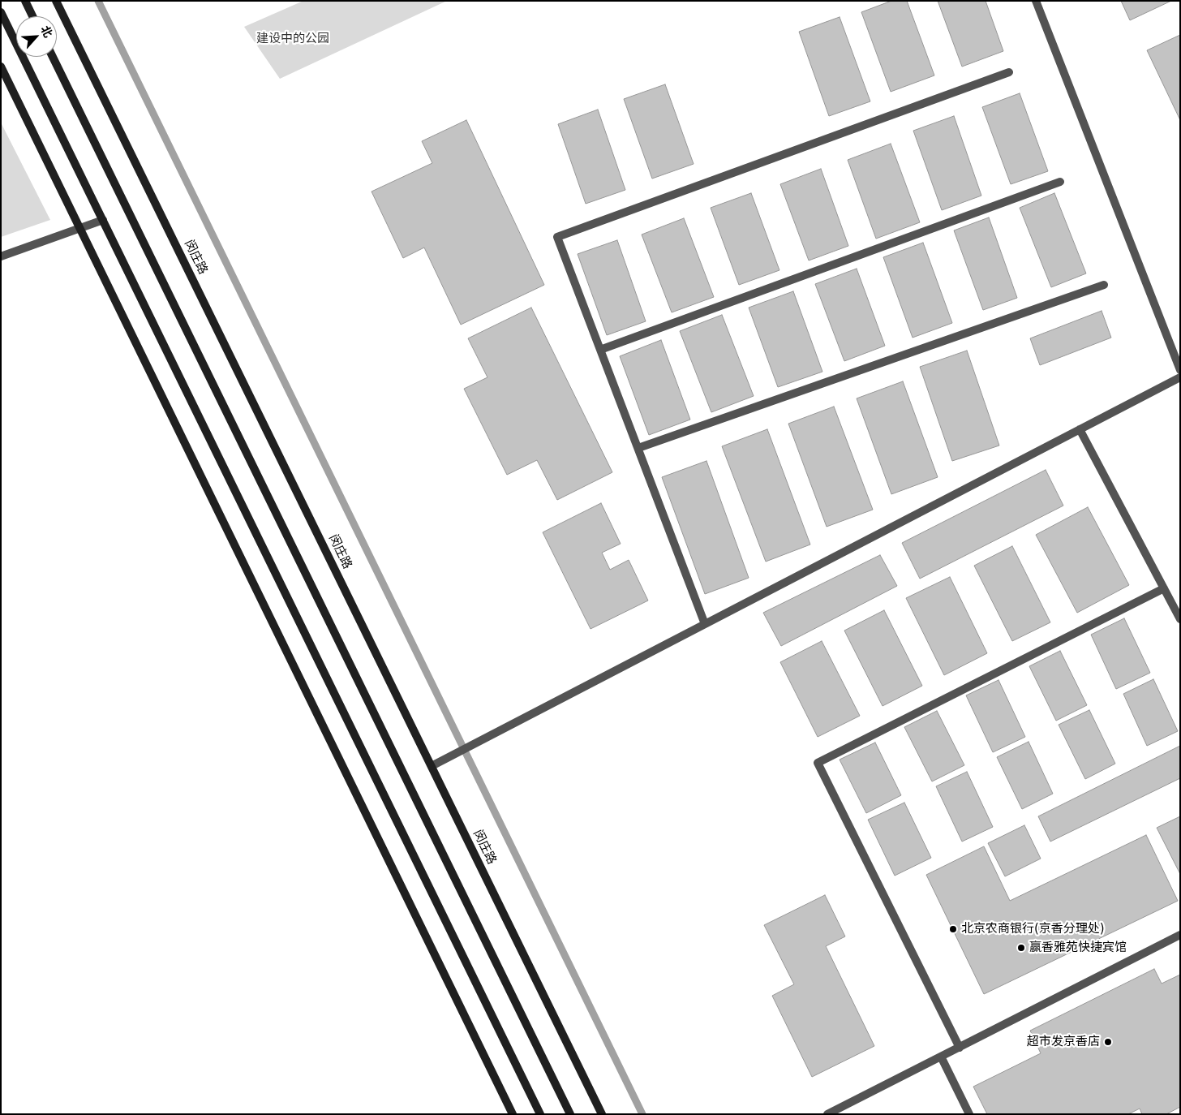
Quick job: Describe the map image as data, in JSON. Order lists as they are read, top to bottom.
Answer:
{
  "streets": {
    "main road": ["闵庄路"]
  },
  "parks": ["建设中的公园"],
  "places": ["北京农商银行(京香分理处)", "赢香雅苑快捷宾馆", "超市发京香店"],
  "north": "top right"
}
